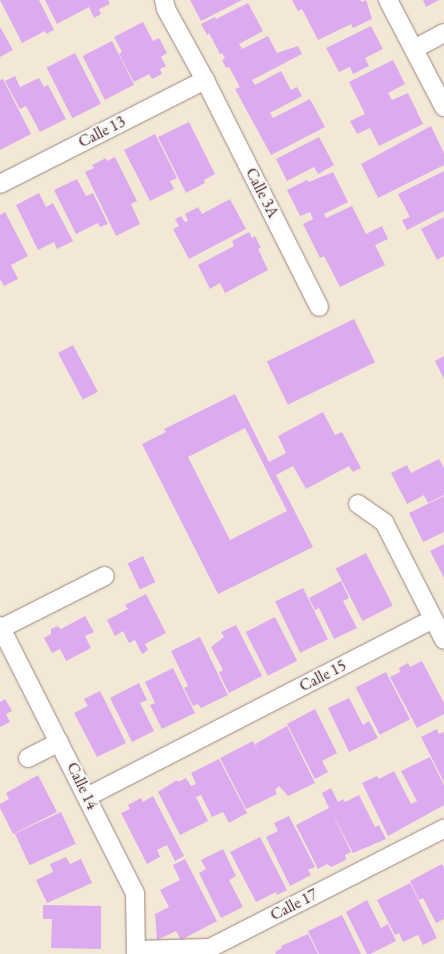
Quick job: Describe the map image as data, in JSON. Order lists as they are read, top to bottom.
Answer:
{
  "streets": {
    "street": [
      "Calle 13",
      "Calle 3A",
      "Calle 15",
      "Calle 14",
      "Calle 17"
    ]
  },
  "crossings": [
    ["Calle 13", "Calle 3A"],
    ["Calle 15", "Calle 14"],
    ["Calle 14", "Calle 17"]
  ]
}
